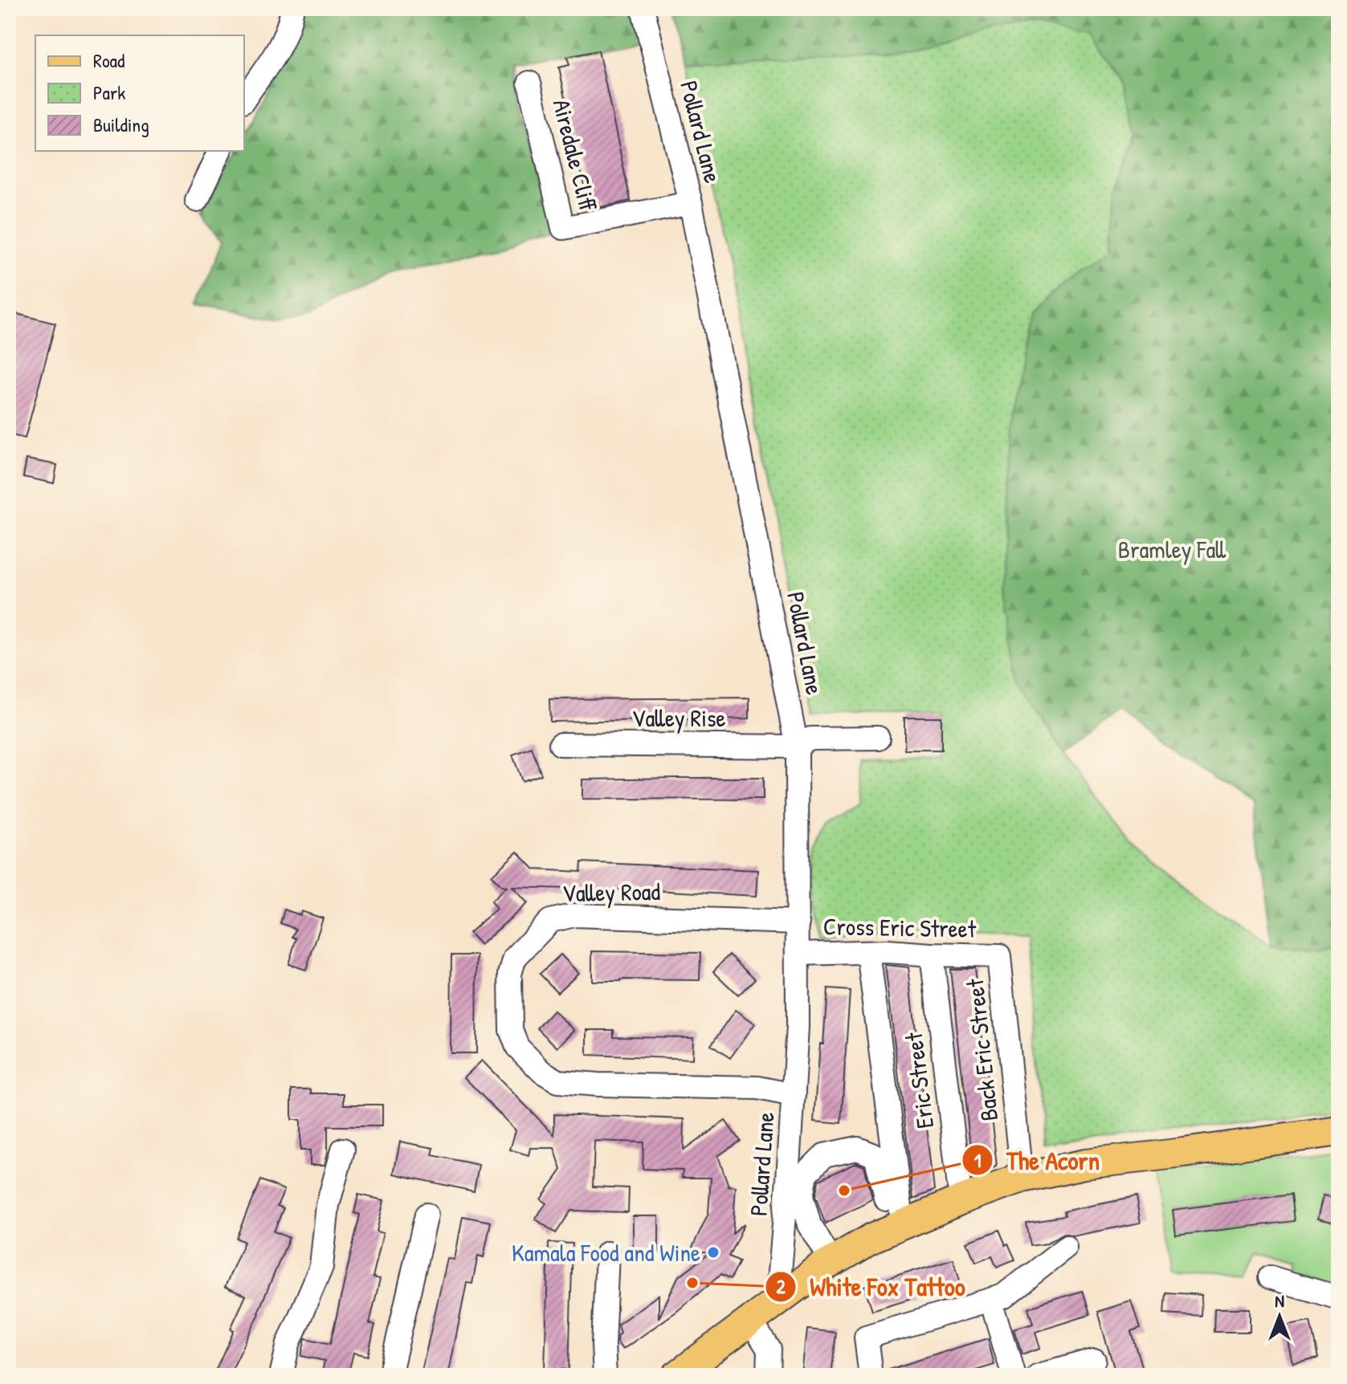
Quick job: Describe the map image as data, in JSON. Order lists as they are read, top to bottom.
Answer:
{
  "streets": {
    "street": [
      "Pollard Lane",
      "Airedale Cliff",
      "Valley Rise",
      "Valley Road",
      "Cross Eric Street",
      "Back Eric Street",
      "Eric Street"
    ]
  },
  "crossings": [
    ["Pollard Lane", "Airedale Cliff"],
    ["Pollard Lane", "Valley Rise"],
    ["Pollard Lane", "Valley Road"],
    ["Pollard Lane", "Cross Eric Street"],
    ["Cross Eric Street", "Back Eric Street"],
    ["Cross Eric Street", "Eric Street"]
  ],
  "parks": ["Bramley Fall"],
  "places": ["The Acorn", "Kamala Food and Wine", "White Fox Tattoo"],
  "legend": ["Road", "Park", "Building"],
  "north": "top"
}
